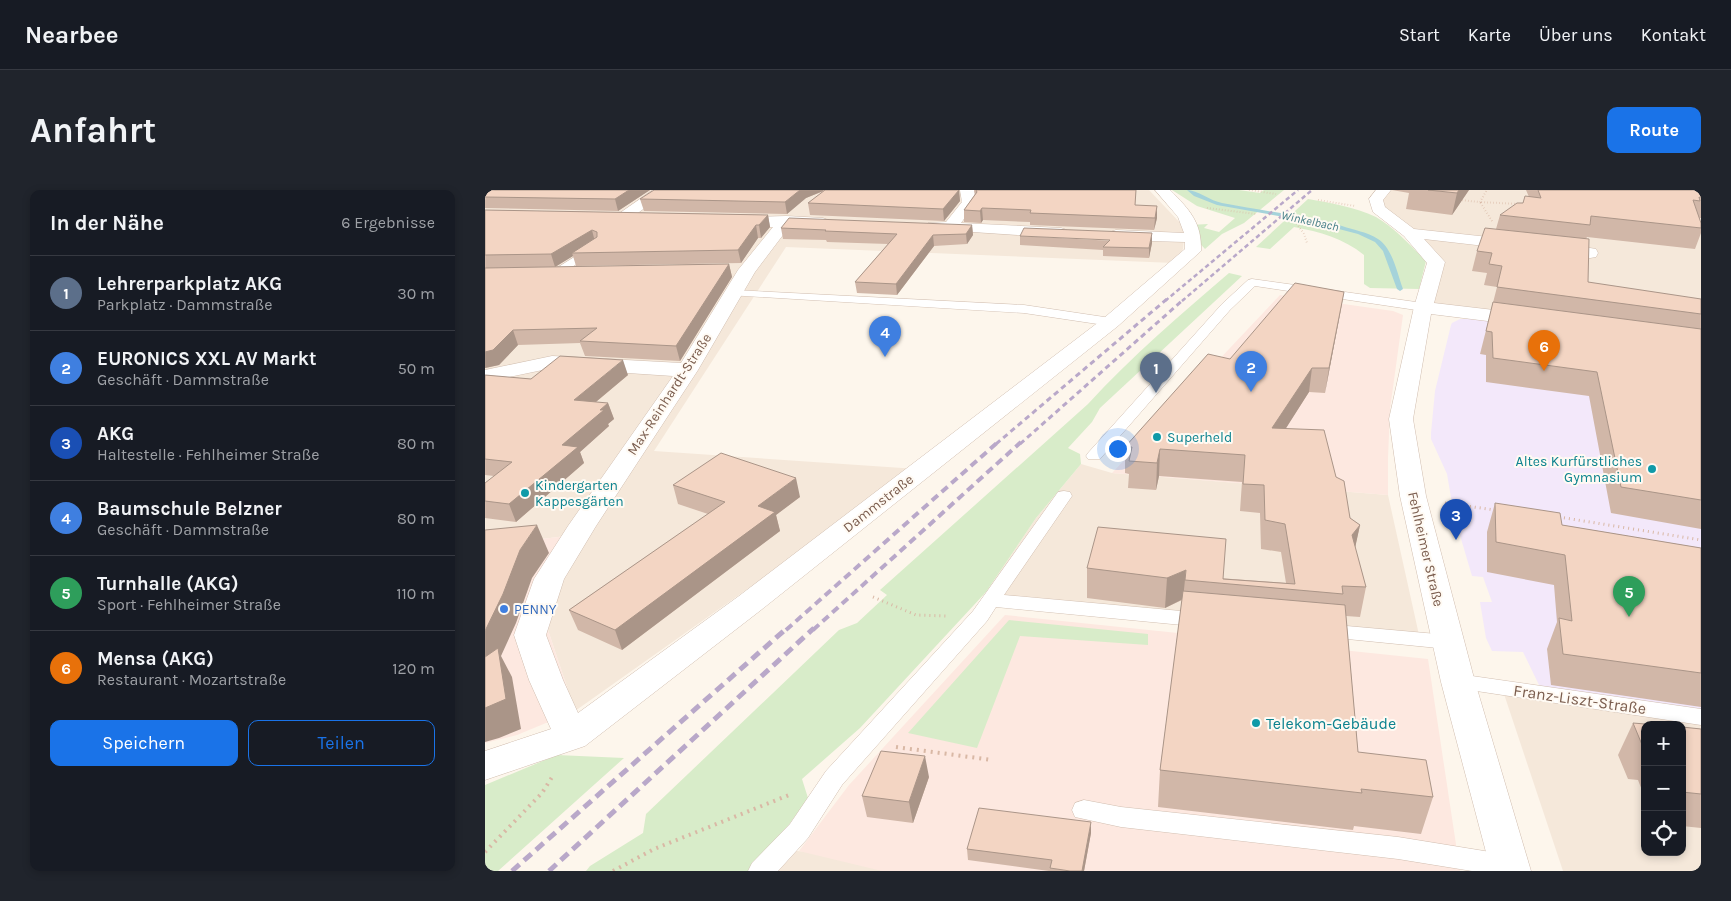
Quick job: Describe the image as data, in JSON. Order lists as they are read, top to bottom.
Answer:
{
  "streets": {
    "street": ["Max-Reinhardt-Straße", "Dammstraße", "Fehlheimer Straße"],
    "lane": ["Franz-Liszt-Straße"]
  },
  "crossings": [
    ["Max-Reinhardt-Straße", "Dammstraße"],
    ["Fehlheimer Straße", "Franz-Liszt-Straße"]
  ],
  "water": ["Winkelbach"],
  "places": [
    "Superheld",
    "Altes Kurfürstliches Gymnasium",
    "Kindergarten Kappesgärten",
    "PENNY",
    "Telekom-Gebäude"
  ],
  "page": {
    "header": "Nearbee",
    "nav": [
      "Start",
      "Karte",
      "Über uns",
      "Kontakt"
    ],
    "buttons": [
      "Route",
      ["Speichern", "Teilen"]
    ],
    "title": "Anfahrt",
    "heading": ["In der Nähe", "6 Ergebnisse"],
    "list": [
      {
        "mark": "1",
        "name": "Lehrerparkplatz AKG",
        "note": "Parkplatz · Dammstraße",
        "value": "30 m"
      },
      {
        "mark": "2",
        "name": "EURONICS XXL AV Markt",
        "note": "Geschäft · Dammstraße",
        "value": "50 m"
      },
      {
        "mark": "3",
        "name": "AKG",
        "note": "Haltestelle · Fehlheimer Straße",
        "value": "80 m"
      },
      {
        "mark": "4",
        "name": "Baumschule Belzner",
        "note": "Geschäft · Dammstraße",
        "value": "80 m"
      },
      {
        "mark": "5",
        "name": "Turnhalle (AKG)",
        "note": "Sport · Fehlheimer Straße",
        "value": "110 m"
      },
      {
        "mark": "6",
        "name": "Mensa (AKG)",
        "note": "Restaurant · Mozartstraße",
        "value": "120 m"
      }
    ],
    "pins": [
      "4",
      "6",
      "2",
      "1",
      "3",
      "5"
    ],
    "map_buttons": ["+", "−"]
  }
}
